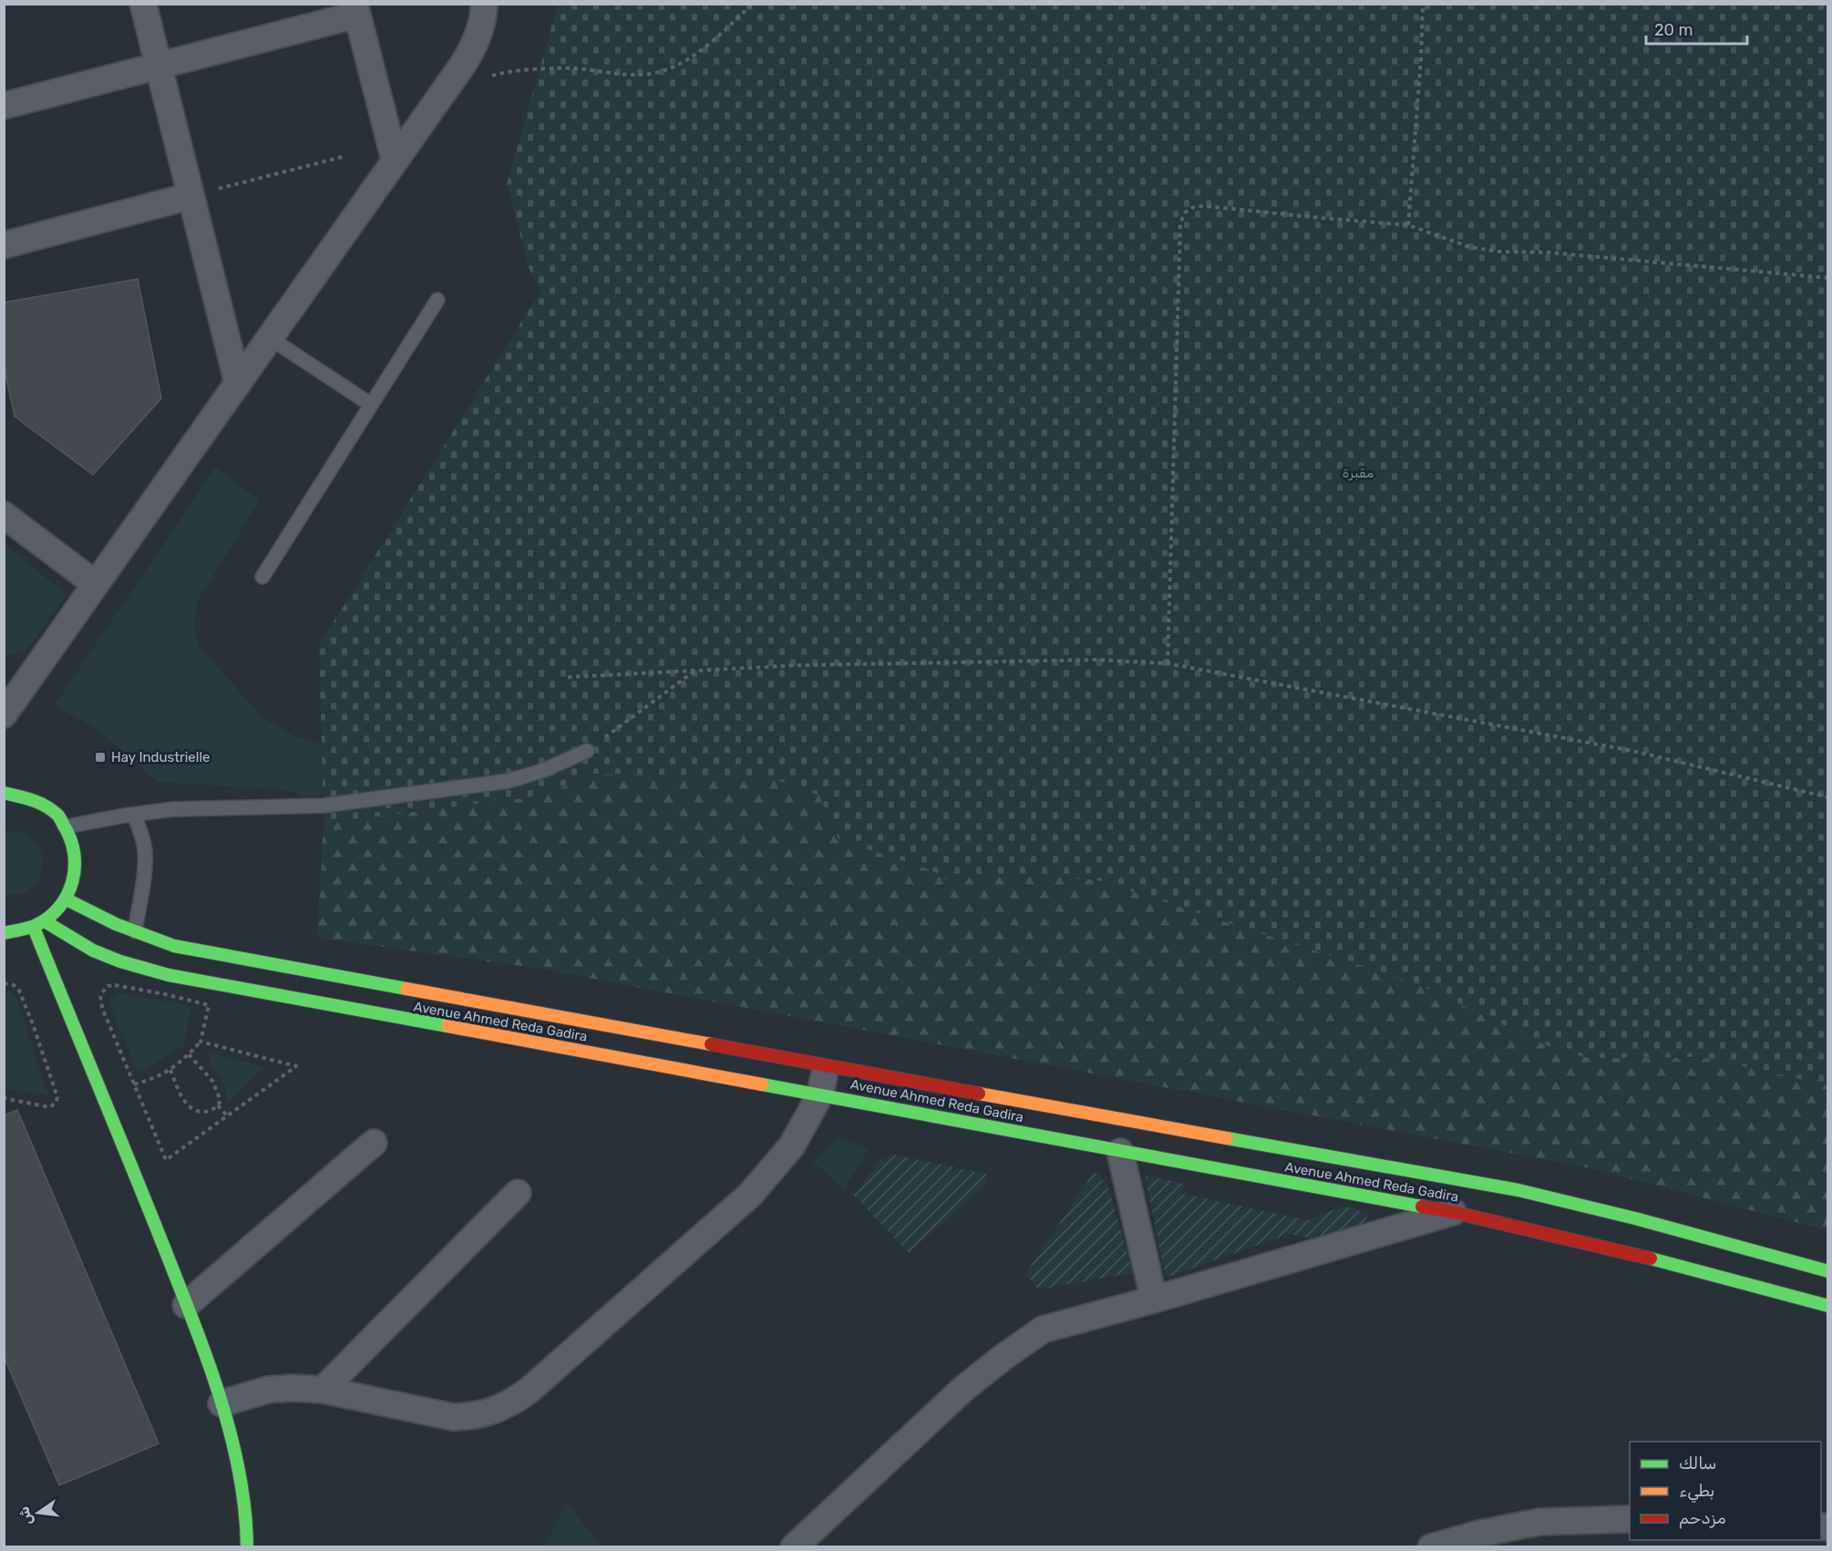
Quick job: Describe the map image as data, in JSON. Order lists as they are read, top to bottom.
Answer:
{
  "streets": {
    "main road": ["Avenue Ahmed Reda Gadira"]
  },
  "parks": ["مقبرة"],
  "places": {
    "transit": ["Hay Industrielle"]
  },
  "legend": ["سالك", "بطيء", "مزدحم"],
  "scale_bar": "20 m",
  "north": "left"
}
